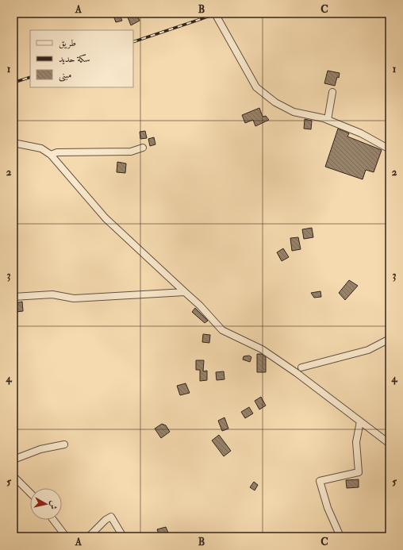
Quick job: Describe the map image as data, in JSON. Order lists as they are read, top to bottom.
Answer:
{
  "legend": ["طريق", "سكة حديد", "مبنى"],
  "north": "right",
  "grid": {
    "columns": ["A", "B", "C"],
    "rows": [
      "1",
      "2",
      "3",
      "4",
      "5"
    ]
  }
}
